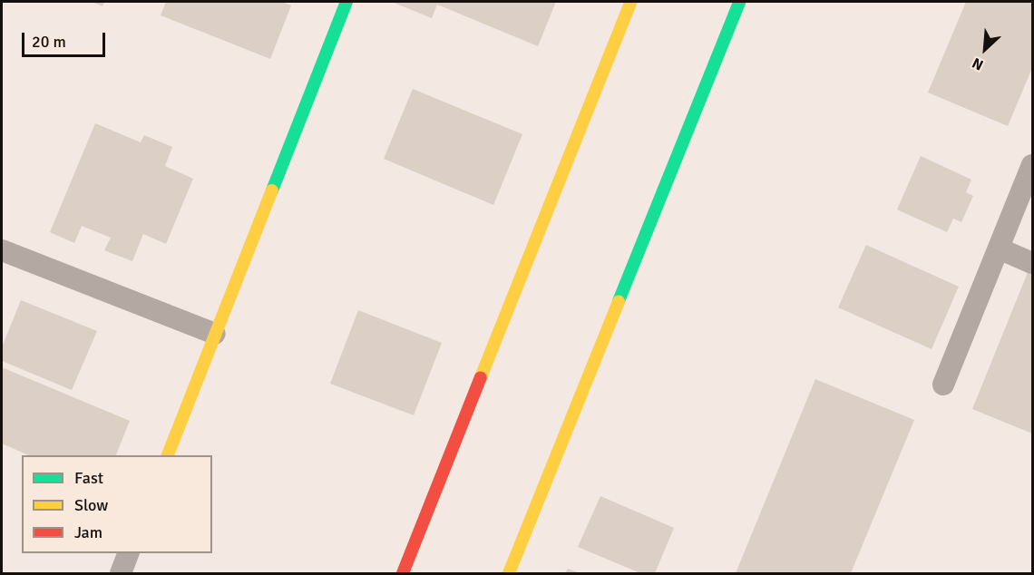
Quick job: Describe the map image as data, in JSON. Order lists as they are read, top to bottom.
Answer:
{
  "legend": ["Fast", "Slow", "Jam"],
  "scale_bar": "20 m",
  "north": "bottom left"
}
